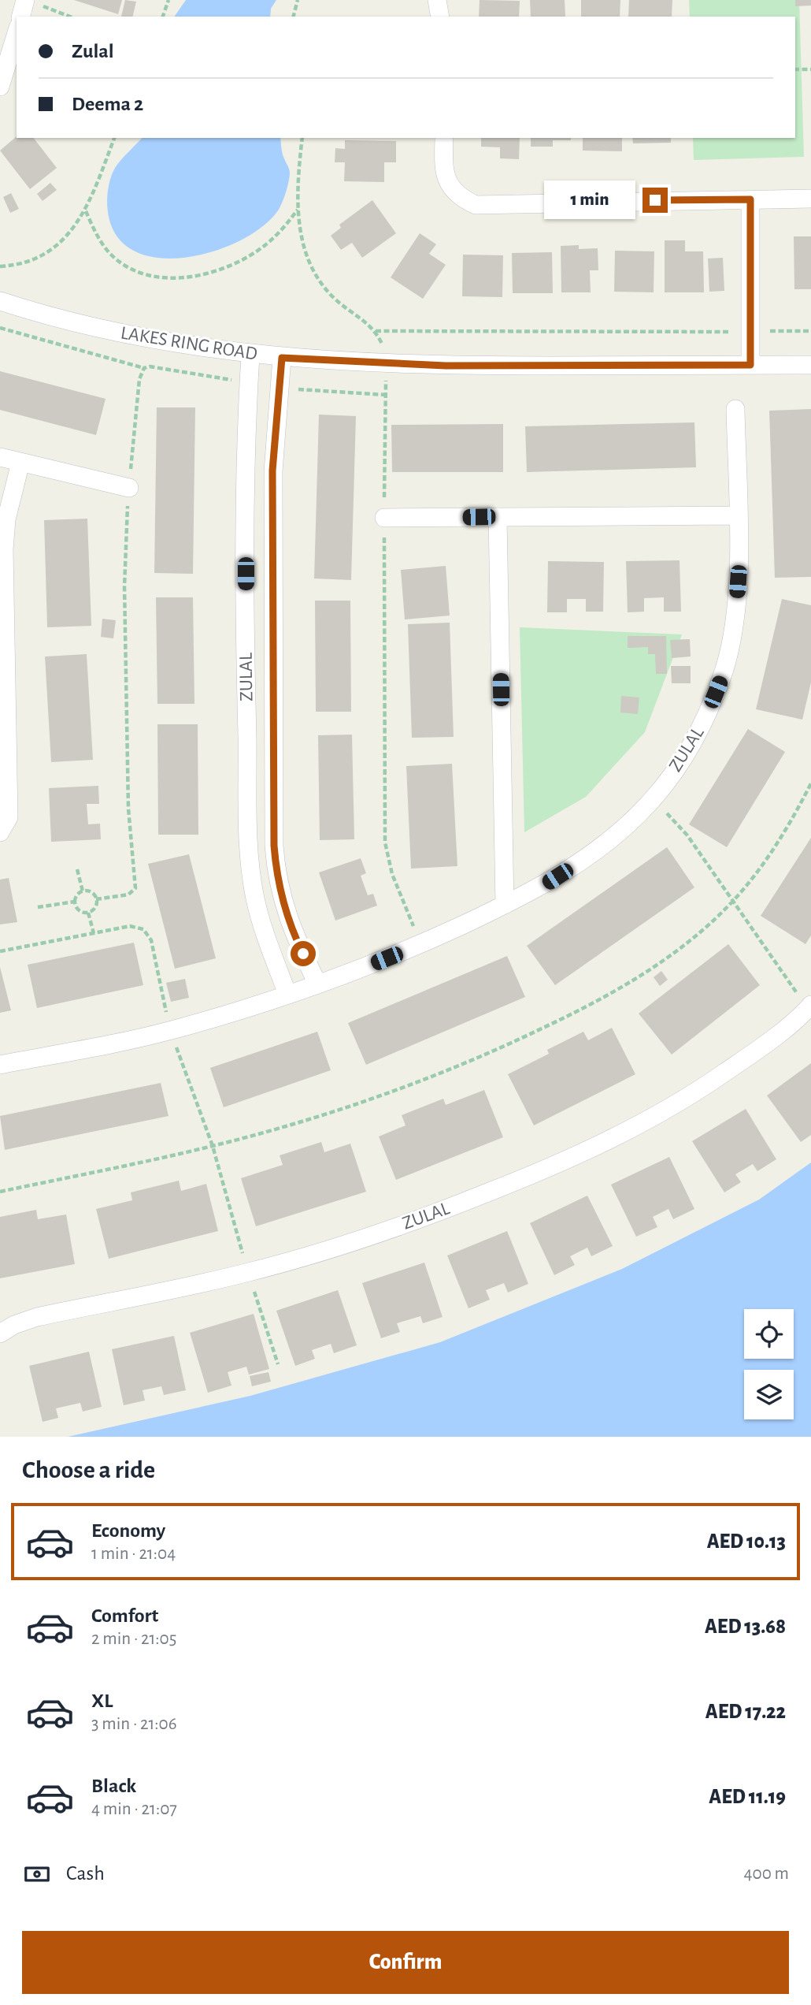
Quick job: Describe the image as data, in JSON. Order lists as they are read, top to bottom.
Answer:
{
  "streets": {
    "street": ["LAKES RING ROAD", "ZULAL"]
  },
  "crossings": [
    ["LAKES RING ROAD", "ZULAL"]
  ],
  "page": {
    "banner": ["Zulal", "Deema 2"],
    "bubble": "1 min",
    "heading": "Choose a ride",
    "list": [
      {
        "name": "Economy",
        "note": "1 min · 21:04",
        "value": "AED 10.13"
      },
      {
        "name": "Comfort",
        "note": "2 min · 21:05",
        "value": "AED 13.68"
      },
      {
        "name": "XL",
        "note": "3 min · 21:06",
        "value": "AED 17.22"
      },
      {
        "name": "Black",
        "note": "4 min · 21:07",
        "value": "AED 11.19"
      }
    ],
    "pay": ["Cash", "400 m"],
    "buttons": "Confirm"
  }
}
